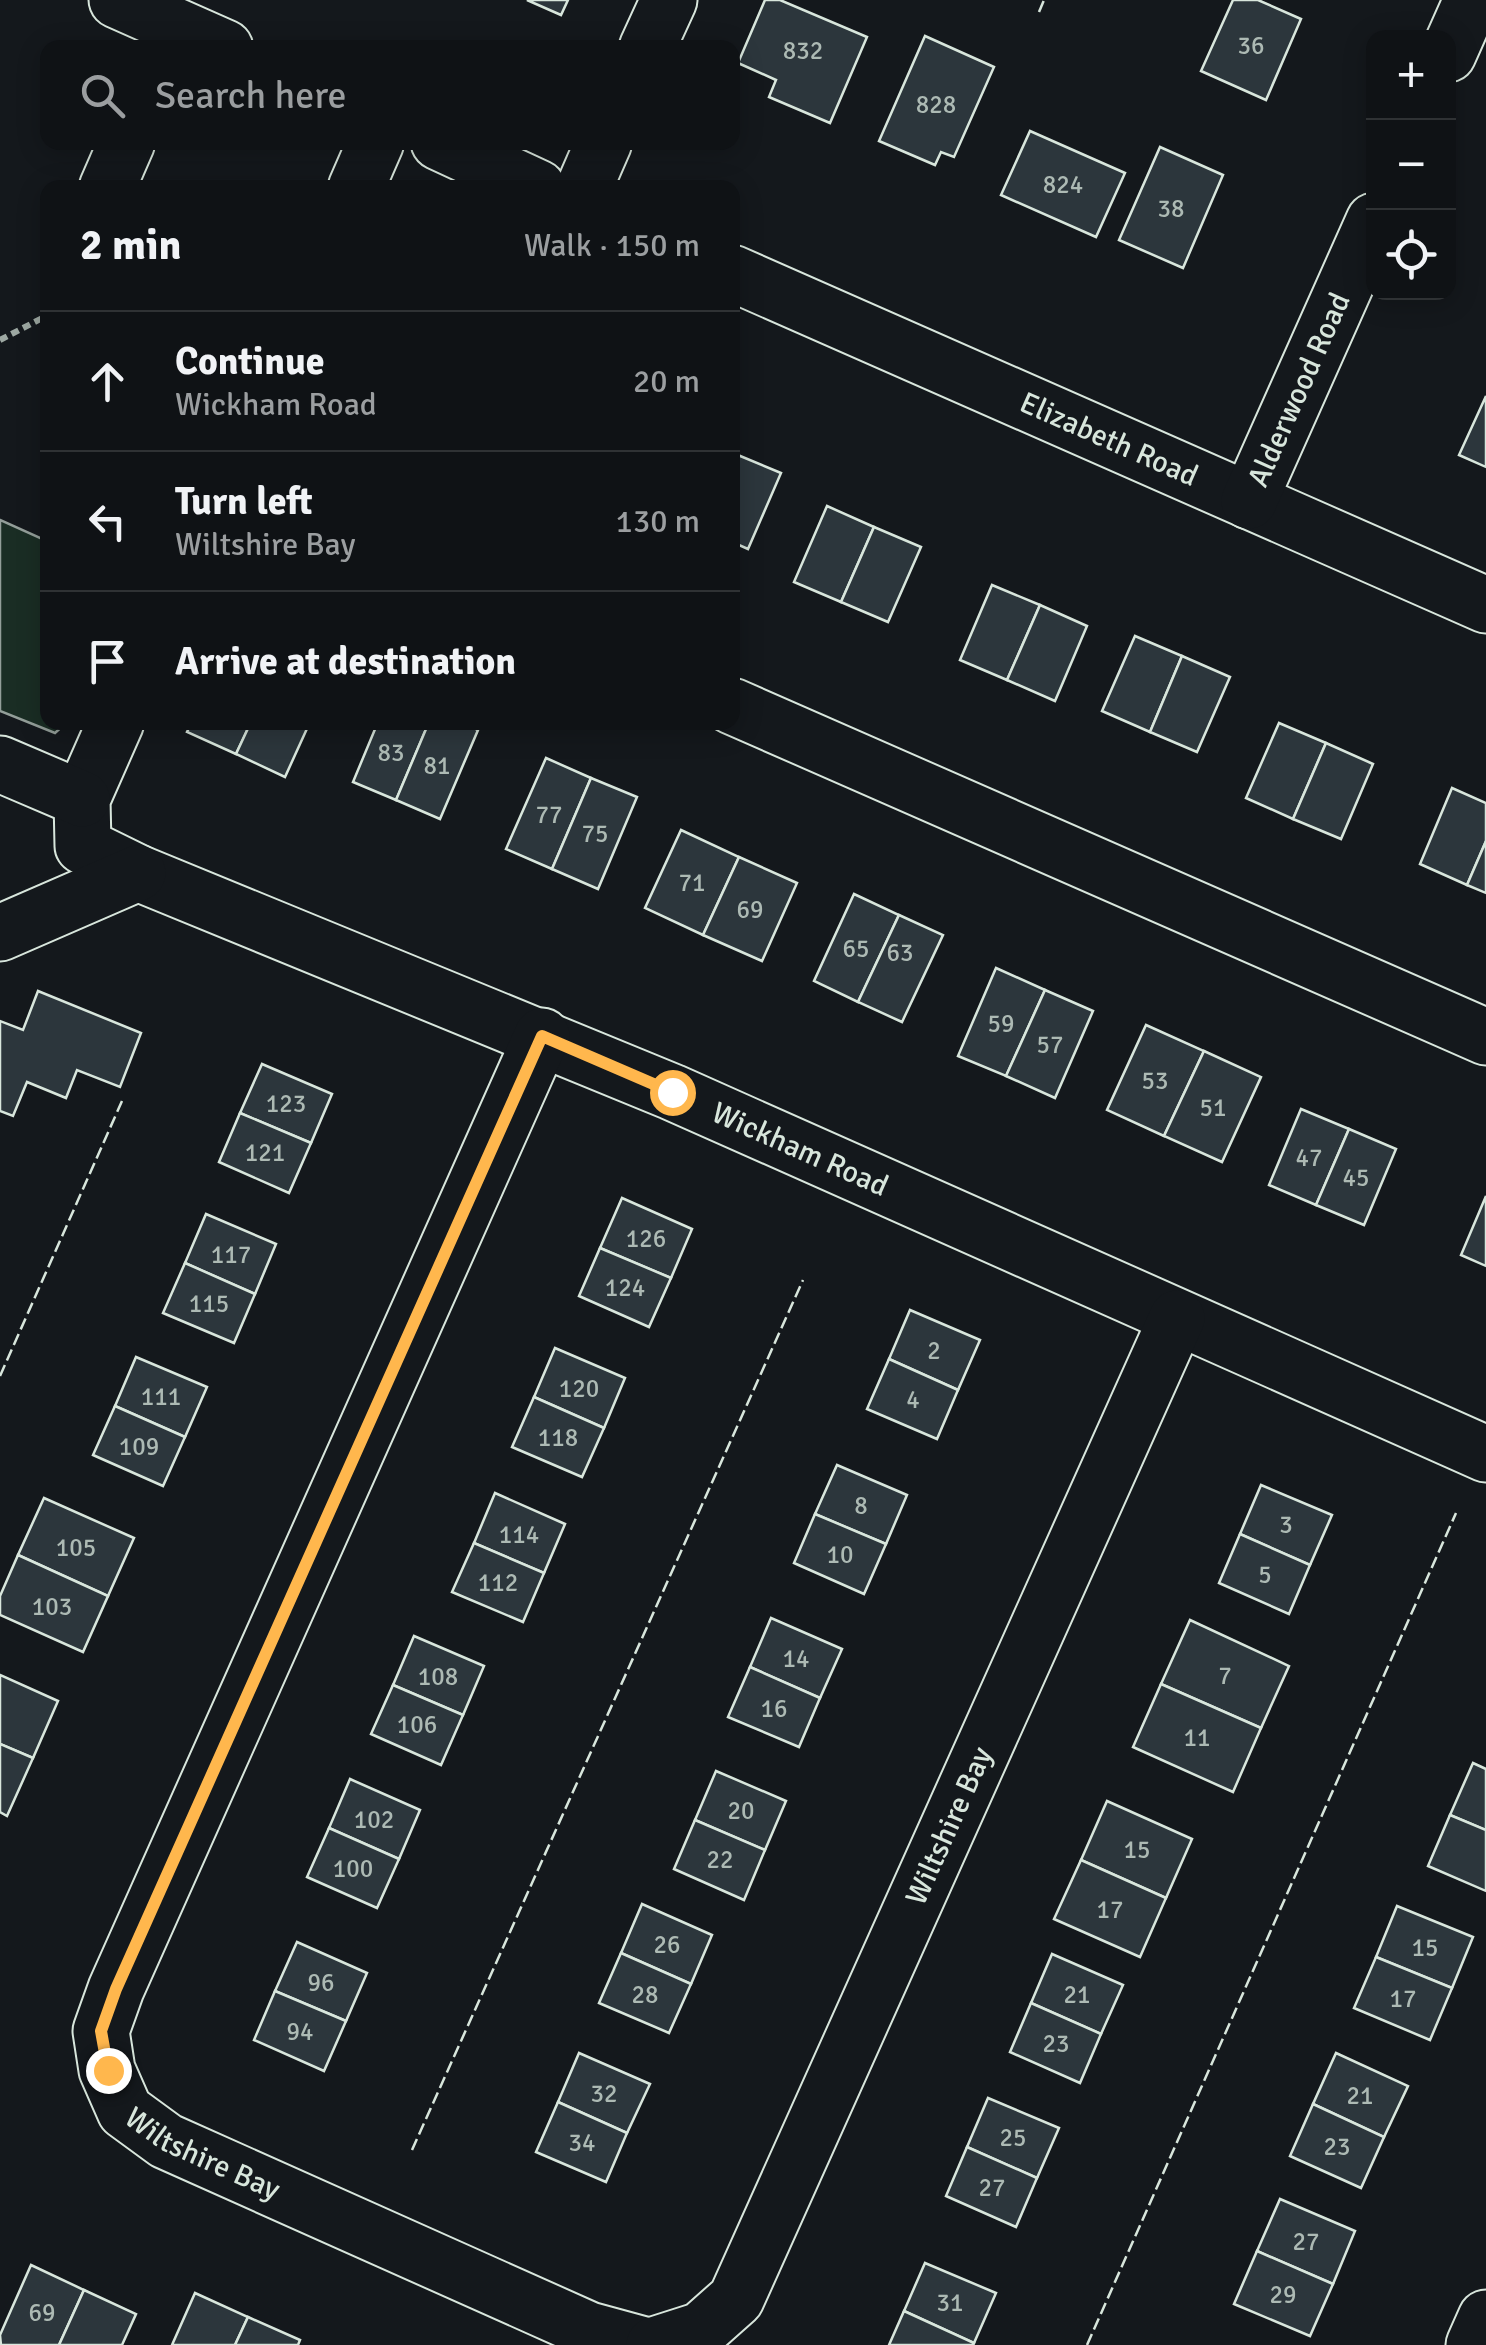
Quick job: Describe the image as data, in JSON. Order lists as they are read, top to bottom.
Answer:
{
  "streets": {
    "street": [
      "Alderwood Road",
      "Elizabeth Road",
      "Wickham Road",
      "Wiltshire Bay"
    ]
  },
  "crossings": [
    ["Alderwood Road", "Elizabeth Road"],
    ["Wickham Road", "Wiltshire Bay"]
  ],
  "house_numbers": [
    "36",
    "832",
    "828",
    "824",
    "38",
    "83",
    "81",
    "77",
    "75",
    "71",
    "69",
    "65",
    "63",
    "59",
    "57",
    "53",
    "123",
    "51",
    "121",
    "47",
    "45",
    "126",
    "117",
    "124",
    "115",
    "2",
    "120",
    "111",
    "4",
    "118",
    "109",
    "8",
    "3",
    "114",
    "105",
    "10",
    "5",
    "112",
    "103",
    "14",
    "7",
    "108",
    "16",
    "106",
    "11",
    "20",
    "102",
    "15",
    "22",
    "100",
    "17",
    "26",
    "15",
    "96",
    "28",
    "21",
    "17",
    "94",
    "23",
    "32",
    "21",
    "25",
    "34",
    "23",
    "27",
    "27",
    "29",
    "31",
    "69"
  ],
  "page": {
    "map_buttons": ["+", "−"],
    "search": "Search here",
    "heading": ["2 min", "Walk · 150 m"],
    "list": [
      ["Continue", "Wickham Road", "20 m"],
      ["Turn left", "Wiltshire Bay", "130 m"],
      "Arrive at destination"
    ]
  }
}
